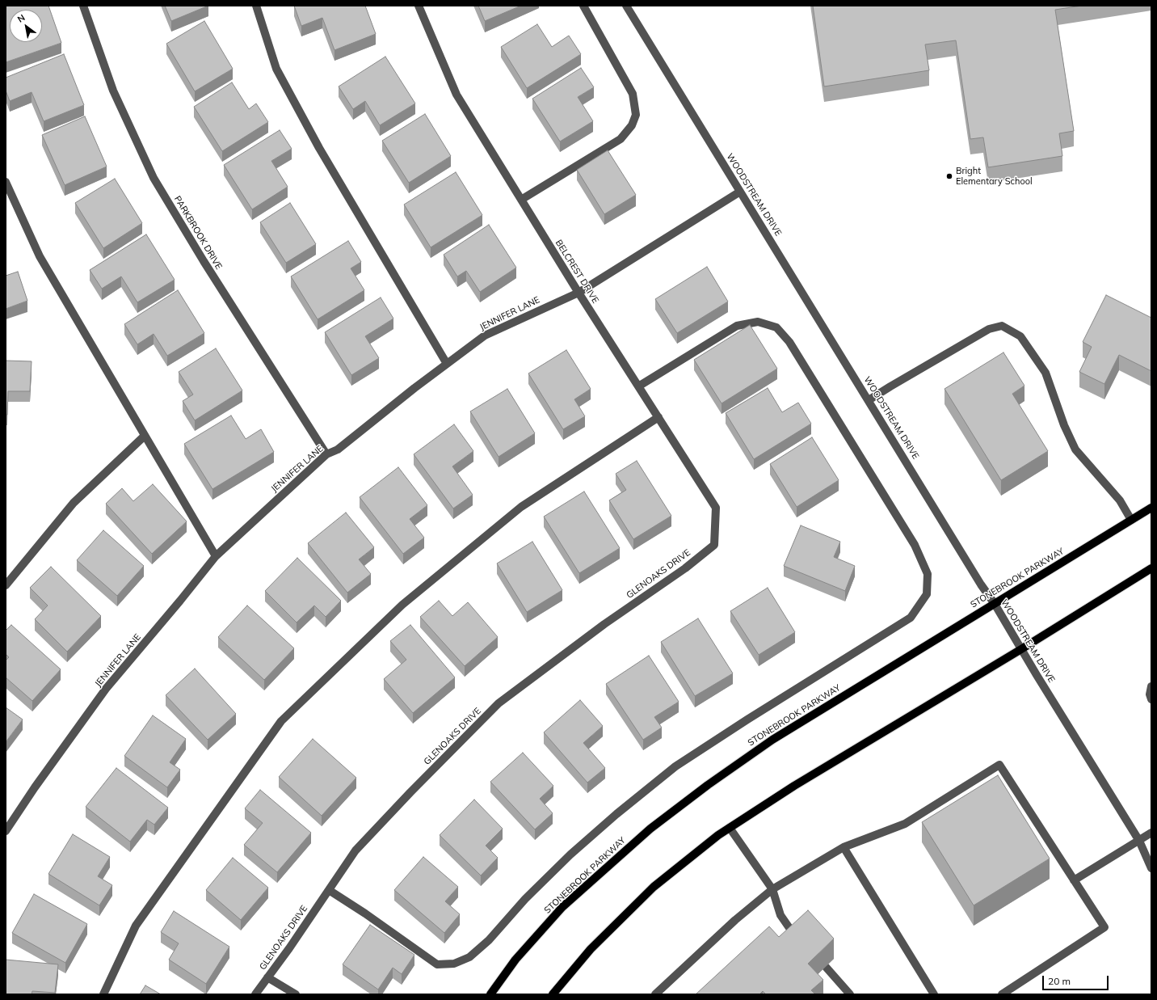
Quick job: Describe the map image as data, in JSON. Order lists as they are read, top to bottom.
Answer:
{
  "streets": {
    "main road": ["STONEBROOK PARKWAY"],
    "street": [
      "WOODSTREAM DRIVE",
      "PARKBROOK DRIVE",
      "BELCREST DRIVE",
      "JENNIFER LANE",
      "GLENOAKS DRIVE"
    ]
  },
  "crossings": [
    ["WOODSTREAM DRIVE", "JENNIFER LANE"],
    ["WOODSTREAM DRIVE", "STONEBROOK PARKWAY"],
    ["PARKBROOK DRIVE", "JENNIFER LANE"],
    ["BELCREST DRIVE", "JENNIFER LANE"],
    ["BELCREST DRIVE", "GLENOAKS DRIVE"]
  ],
  "places": ["Bright Elementary School"],
  "scale_bar": "20 m",
  "north": "top left"
}
